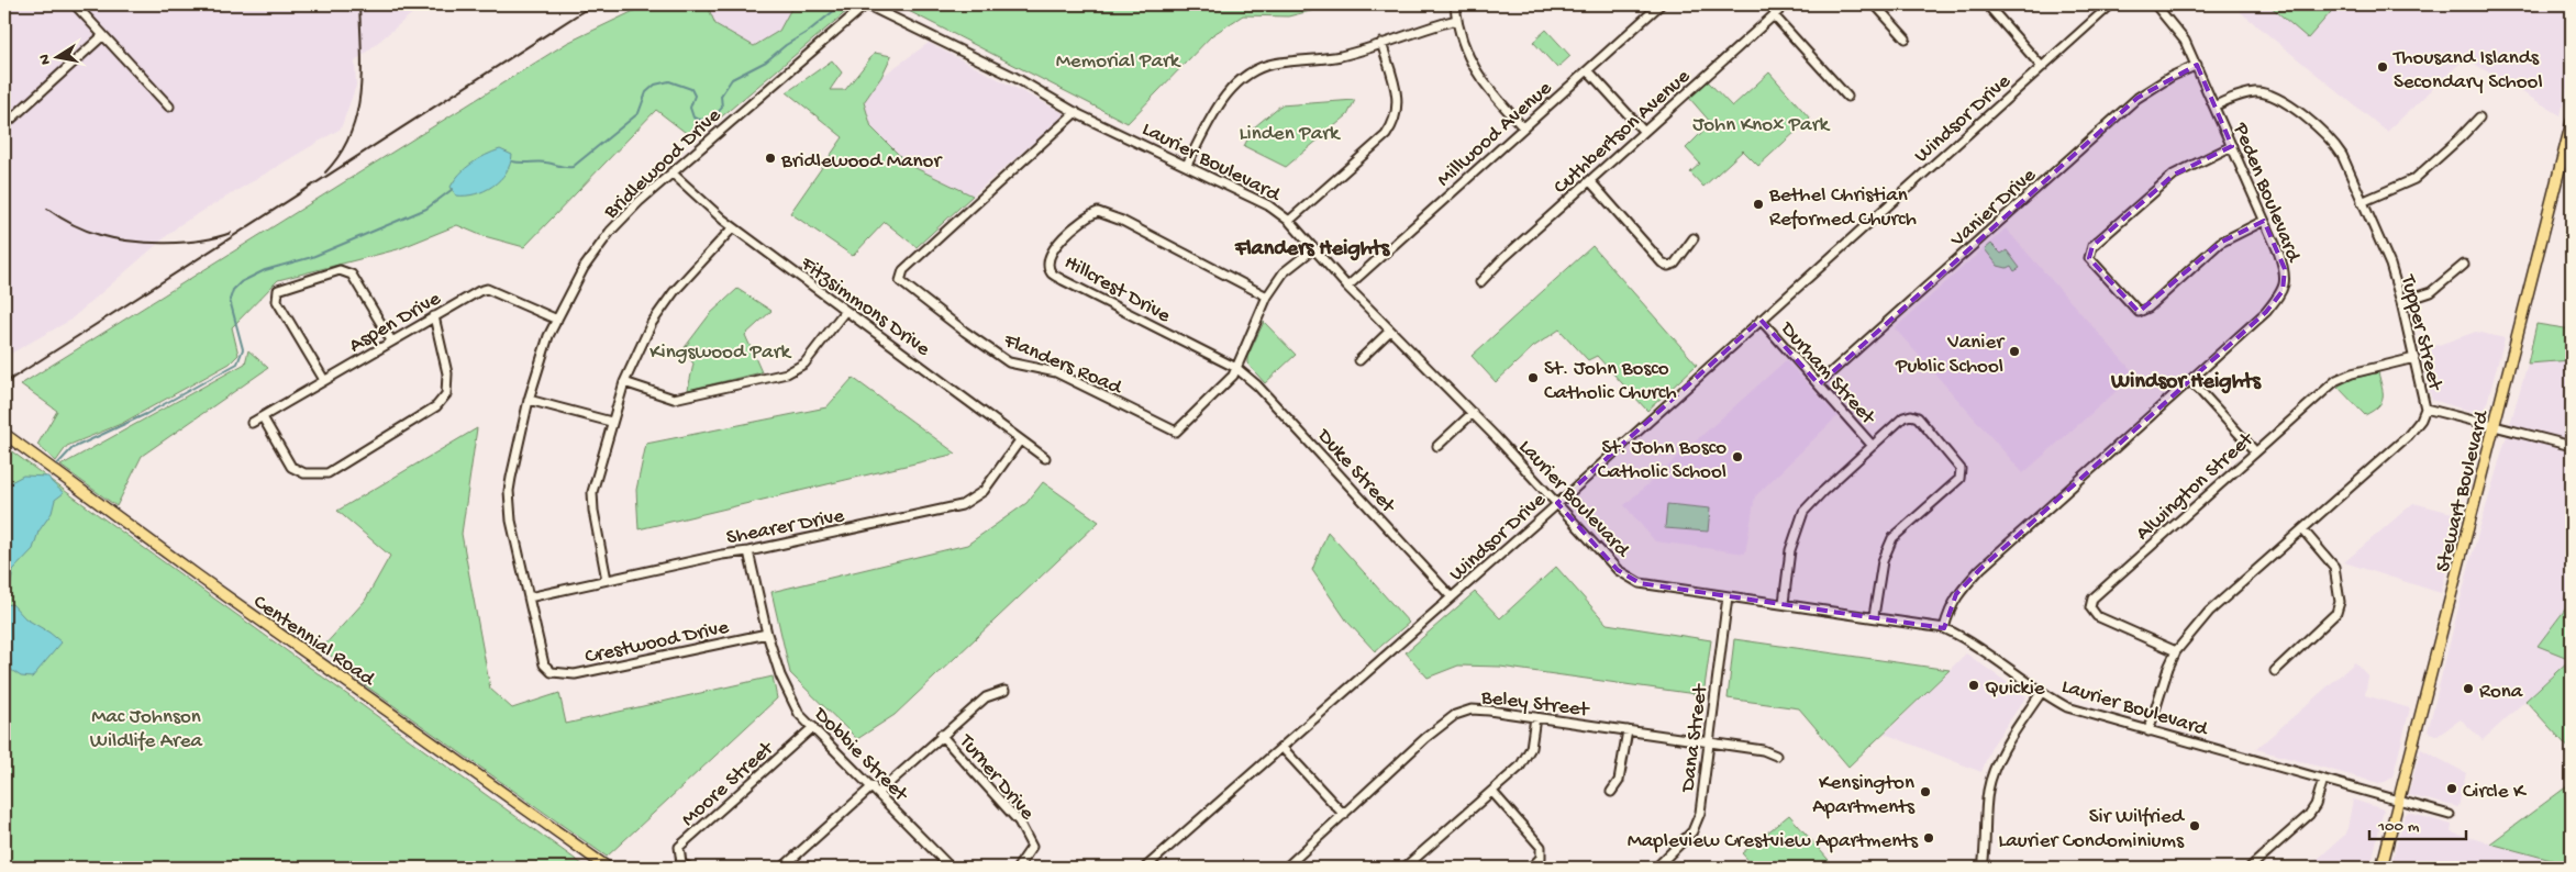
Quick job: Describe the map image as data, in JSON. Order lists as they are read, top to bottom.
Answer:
{
  "streets": {
    "main road": ["Stewart Boulevard", "Centennial Road"],
    "street": [
      "Windsor Drive",
      "Cuthbertson Avenue",
      "Millwood Avenue",
      "Laurier Boulevard",
      "Bridlewood Drive",
      "Peden Boulevard",
      "Vanier Drive",
      "Hillcrest Drive",
      "Fitzsimmons Drive",
      "Aspen Drive",
      "Tupper Street",
      "Flanders Road",
      "Durham Street",
      "Duke Street",
      "Alwington Street",
      "Shearer Drive",
      "Crestwood Drive",
      "Beley Street",
      "Dana Street",
      "Dobbie Street",
      "Turner Drive",
      "Moore Street"
    ]
  },
  "crossings": [
    ["Windsor Drive", "Laurier Boulevard"],
    ["Windsor Drive", "Durham Street"],
    ["Windsor Drive", "Duke Street"],
    ["Millwood Avenue", "Laurier Boulevard"],
    ["Laurier Boulevard", "Bridlewood Drive"],
    ["Laurier Boulevard", "Peden Boulevard"],
    ["Laurier Boulevard", "Tupper Street"],
    ["Laurier Boulevard", "Flanders Road"],
    ["Laurier Boulevard", "Stewart Boulevard"],
    ["Laurier Boulevard", "Dana Street"],
    ["Bridlewood Drive", "Fitzsimmons Drive"],
    ["Bridlewood Drive", "Aspen Drive"],
    ["Bridlewood Drive", "Shearer Drive"],
    ["Bridlewood Drive", "Crestwood Drive"],
    ["Peden Boulevard", "Vanier Drive"],
    ["Peden Boulevard", "Tupper Street"],
    ["Vanier Drive", "Durham Street"],
    ["Hillcrest Drive", "Flanders Road"],
    ["Hillcrest Drive", "Duke Street"],
    ["Fitzsimmons Drive", "Shearer Drive"],
    ["Tupper Street", "Alwington Street"],
    ["Flanders Road", "Duke Street"],
    ["Shearer Drive", "Dobbie Street"],
    ["Crestwood Drive", "Dobbie Street"],
    ["Beley Street", "Dana Street"],
    ["Dobbie Street", "Moore Street"]
  ],
  "districts": ["Flanders Heights", "Windsor Heights"],
  "parks": [
    "Memorial Park",
    "John Knox Park",
    "Linden Park",
    "Kingswood Park",
    "Mac Johnson Wildlife Area"
  ],
  "places": [
    "Thousand Islands Secondary School",
    "Bridlewood Manor",
    "Bethel Christian Reformed Church",
    "Vanier Public School",
    "St. John Bosco Catholic Church",
    "St. John Bosco Catholic School",
    "Quickie",
    "Rona",
    "Circle K",
    "Kensington Apartments",
    "Sir Wilfried Laurier Condominiums",
    "Mapleview Crestview Apartments"
  ],
  "scale_bar": "100 m",
  "north": "left"
}
